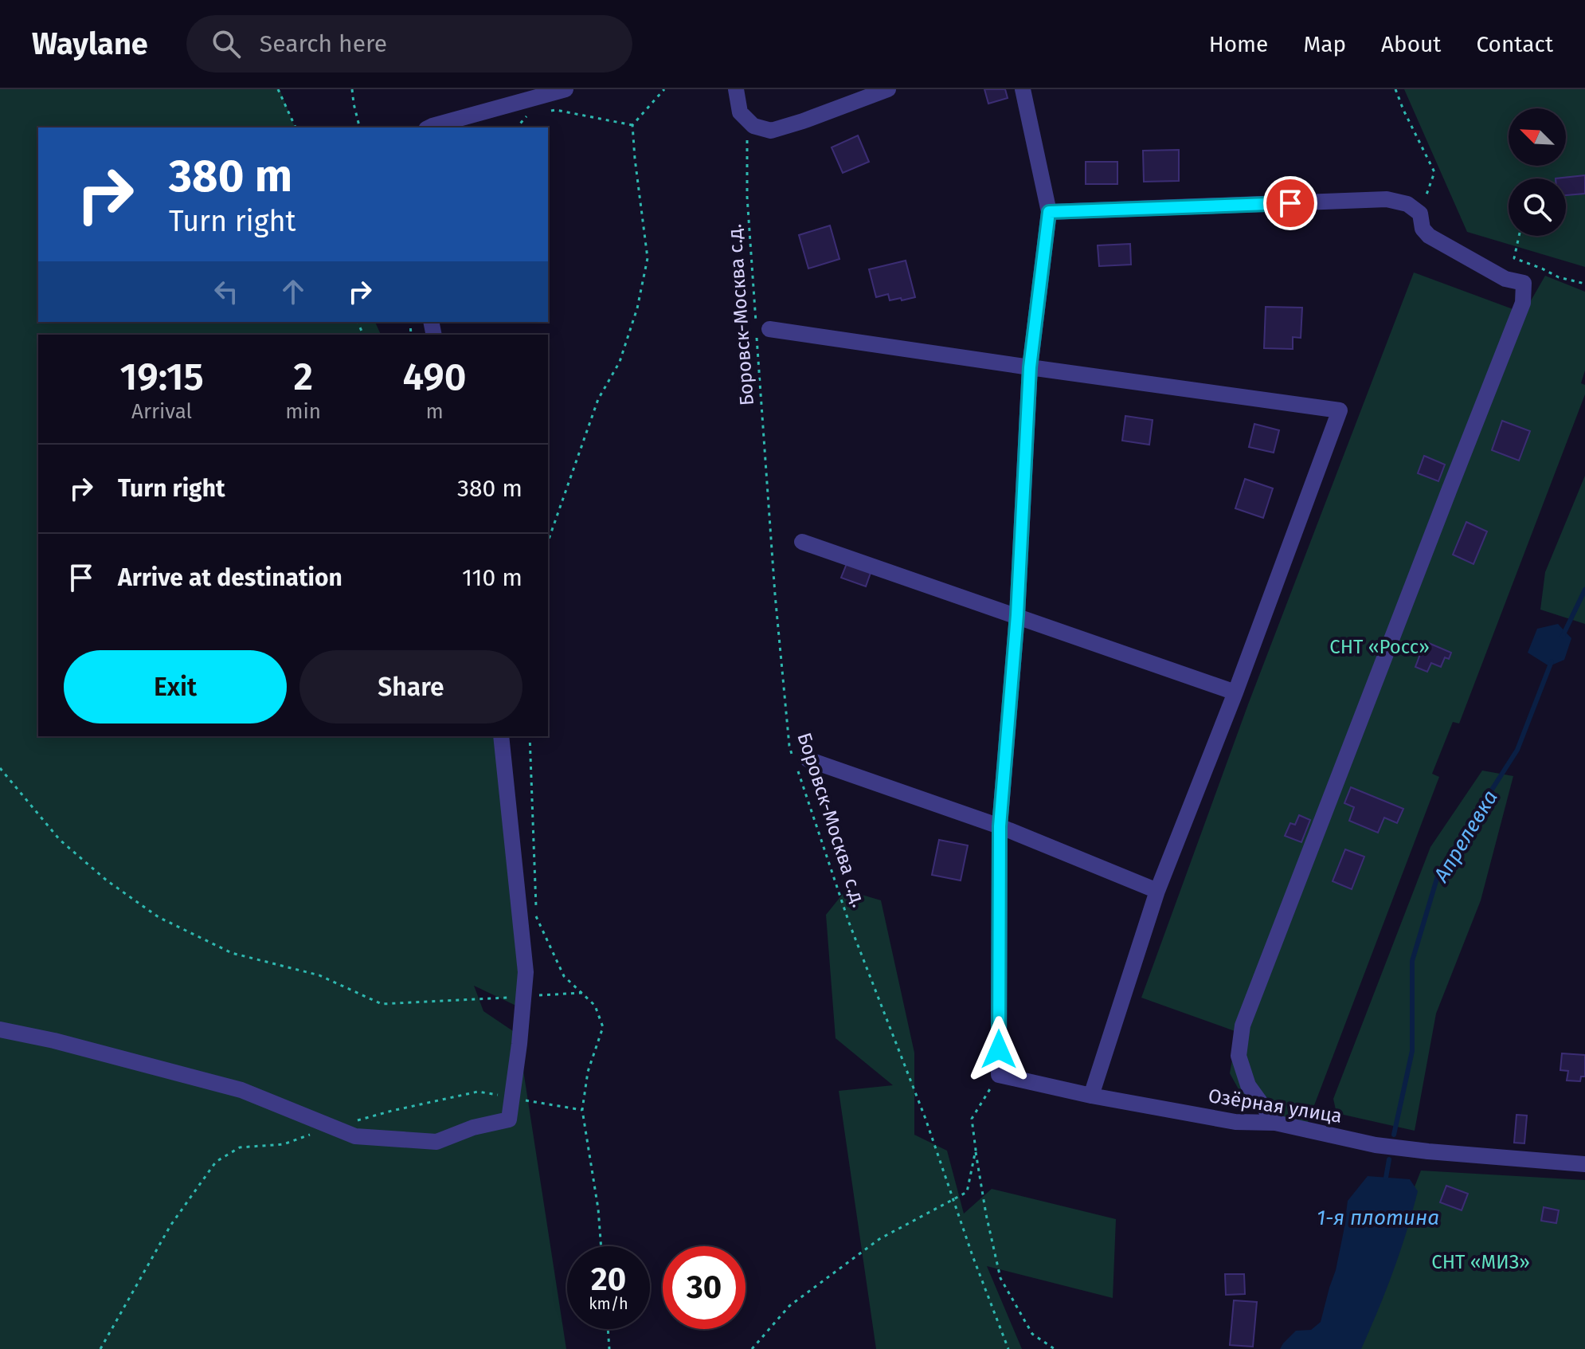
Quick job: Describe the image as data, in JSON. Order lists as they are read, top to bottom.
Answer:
{
  "streets": {
    "street": ["Озёрная улица"],
    "path": ["Боровск-Москва с.д."]
  },
  "water": ["Апрелевка", "1-я плотина"],
  "parks": ["СНТ «Росс»", "СНТ «МИЗ»"],
  "north": "top left",
  "page": {
    "header": "Waylane",
    "search": "Search here",
    "nav": [
      "Home",
      "Map",
      "About",
      "Contact"
    ],
    "turn": ["380 m", "Turn right"],
    "eta": [
      "19:15",
      "Arrival",
      "2",
      "min",
      "490",
      "m"
    ],
    "list": [
      {
        "name": "Turn right",
        "value": "380 m"
      },
      {
        "name": "Arrive at destination",
        "value": "110 m"
      }
    ],
    "buttons": ["Exit", "Share"],
    "speed": "20 km/h",
    "limit": "30"
  }
}
